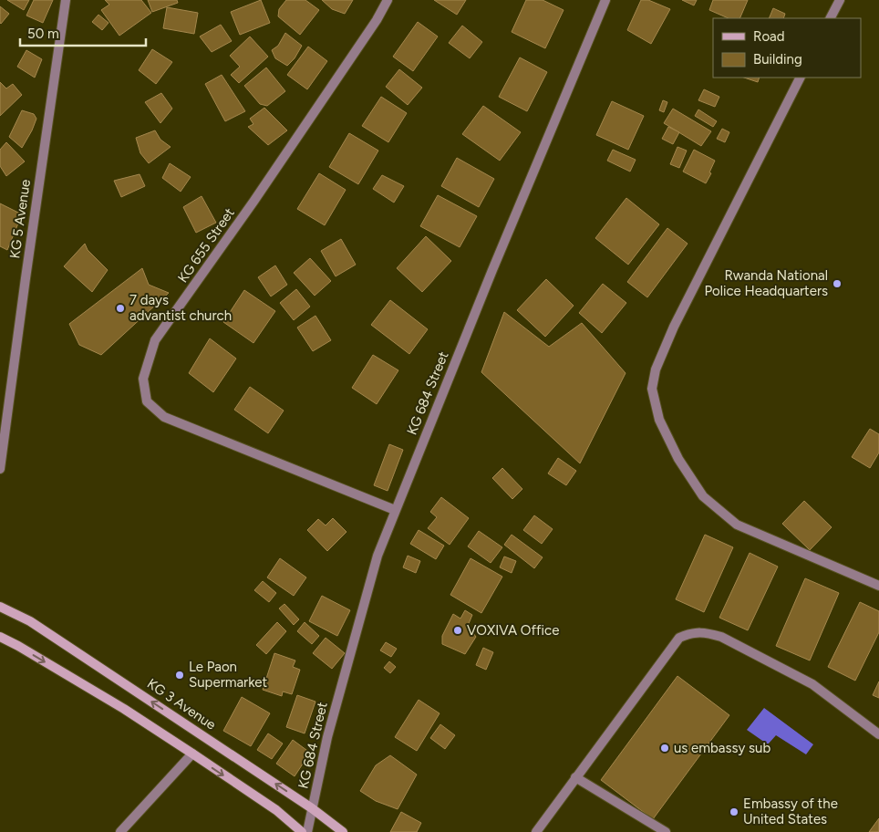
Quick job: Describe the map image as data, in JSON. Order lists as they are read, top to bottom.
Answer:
{
  "streets": {
    "main road": ["KG 3 Avenue"],
    "street": ["KG 5 Avenue", "KG 655 Street", "KG 684 Street"]
  },
  "crossings": [
    ["KG 655 Street", "KG 684 Street"],
    ["KG 684 Street", "KG 3 Avenue"]
  ],
  "places": [
    "Rwanda National Police Headquarters",
    "7 days advantist church",
    "VOXIVA Office",
    "Le Paon Supermarket",
    "us embassy sub",
    "Embassy of the United States"
  ],
  "legend": ["Road", "Building"],
  "scale_bar": "50 m"
}
